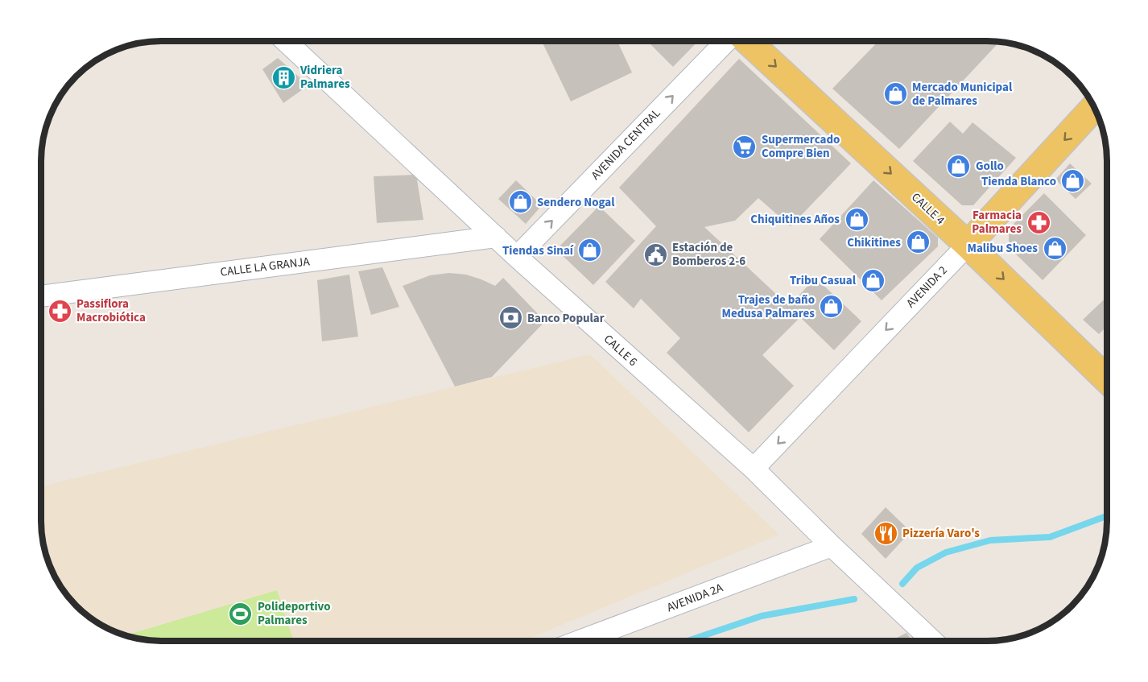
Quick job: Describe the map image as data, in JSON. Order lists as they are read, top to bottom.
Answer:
{
  "streets": {
    "main road": ["CALLE 4", "AVENIDA 2"],
    "street": [
      "AVENIDA CENTRAL",
      "CALLE LA GRANJA",
      "CALLE 6",
      "AVENIDA 2A"
    ]
  },
  "crossings": [
    ["AVENIDA CENTRAL", "CALLE 6"],
    ["CALLE 4", "AVENIDA 2"],
    ["CALLE LA GRANJA", "CALLE 6"],
    ["AVENIDA 2", "CALLE 6"],
    ["CALLE 6", "AVENIDA 2A"]
  ],
  "one_way": ["AVENIDA CENTRAL", "CALLE 4", "AVENIDA 2"],
  "places": {
    "building": ["Vidriera Palmares"],
    "shop": [
      "Mercado Municipal de Palmares",
      "Gollo",
      "Tienda Blanco",
      "Sendero Nogal",
      "Chiquitines Años",
      "Chikitines",
      "Malibu Shoes",
      "Tiendas Sinaí",
      "Tribu Casual",
      "Trajes de baño Medusa Palmares"
    ],
    "supermarket": ["Supermercado Compre Bien"],
    "pharmacy": ["Farmacia Palmares", "Passiflora Macrobiótica"],
    "public building": ["Estación de Bomberos 2-6"],
    "bank": ["Banco Popular"],
    "restaurant": ["Pizzería Varo's"],
    "sports": ["Polideportivo Palmares"]
  }
}
